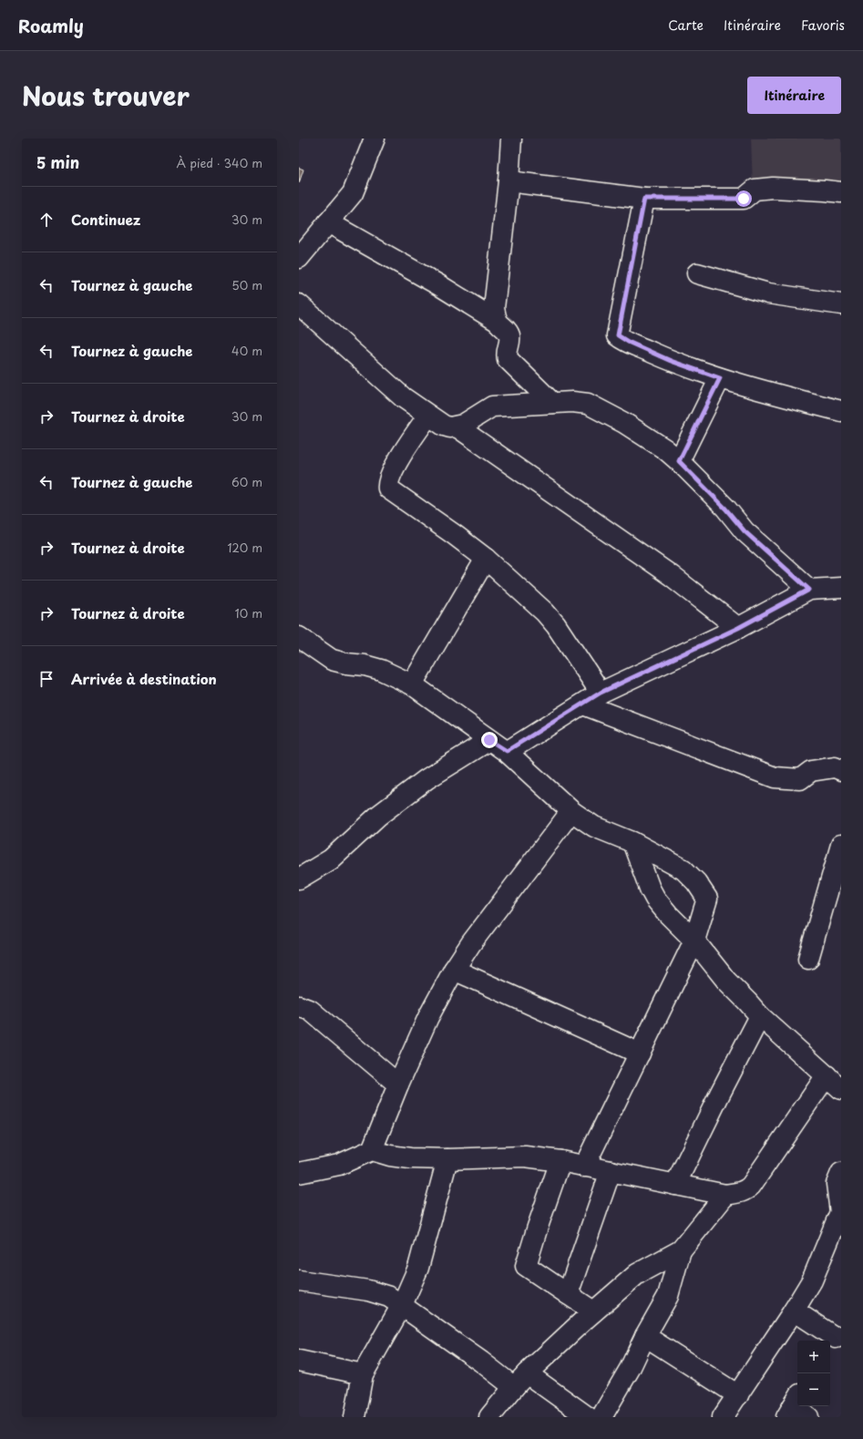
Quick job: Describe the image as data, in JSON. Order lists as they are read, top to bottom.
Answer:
{
  "page": {
    "header": "Roamly",
    "nav": ["Carte", "Itinéraire", "Favoris"],
    "title": "Nous trouver",
    "buttons": "Itinéraire",
    "heading": ["5 min", "À pied · 340 m"],
    "list": [
      ["Continuez", "30 m"],
      ["Tournez à gauche", "50 m"],
      ["Tournez à gauche", "40 m"],
      ["Tournez à droite", "30 m"],
      ["Tournez à gauche", "60 m"],
      ["Tournez à droite", "120 m"],
      ["Tournez à droite", "10 m"],
      "Arrivée à destination"
    ],
    "map_buttons": ["+", "−"]
  }
}
